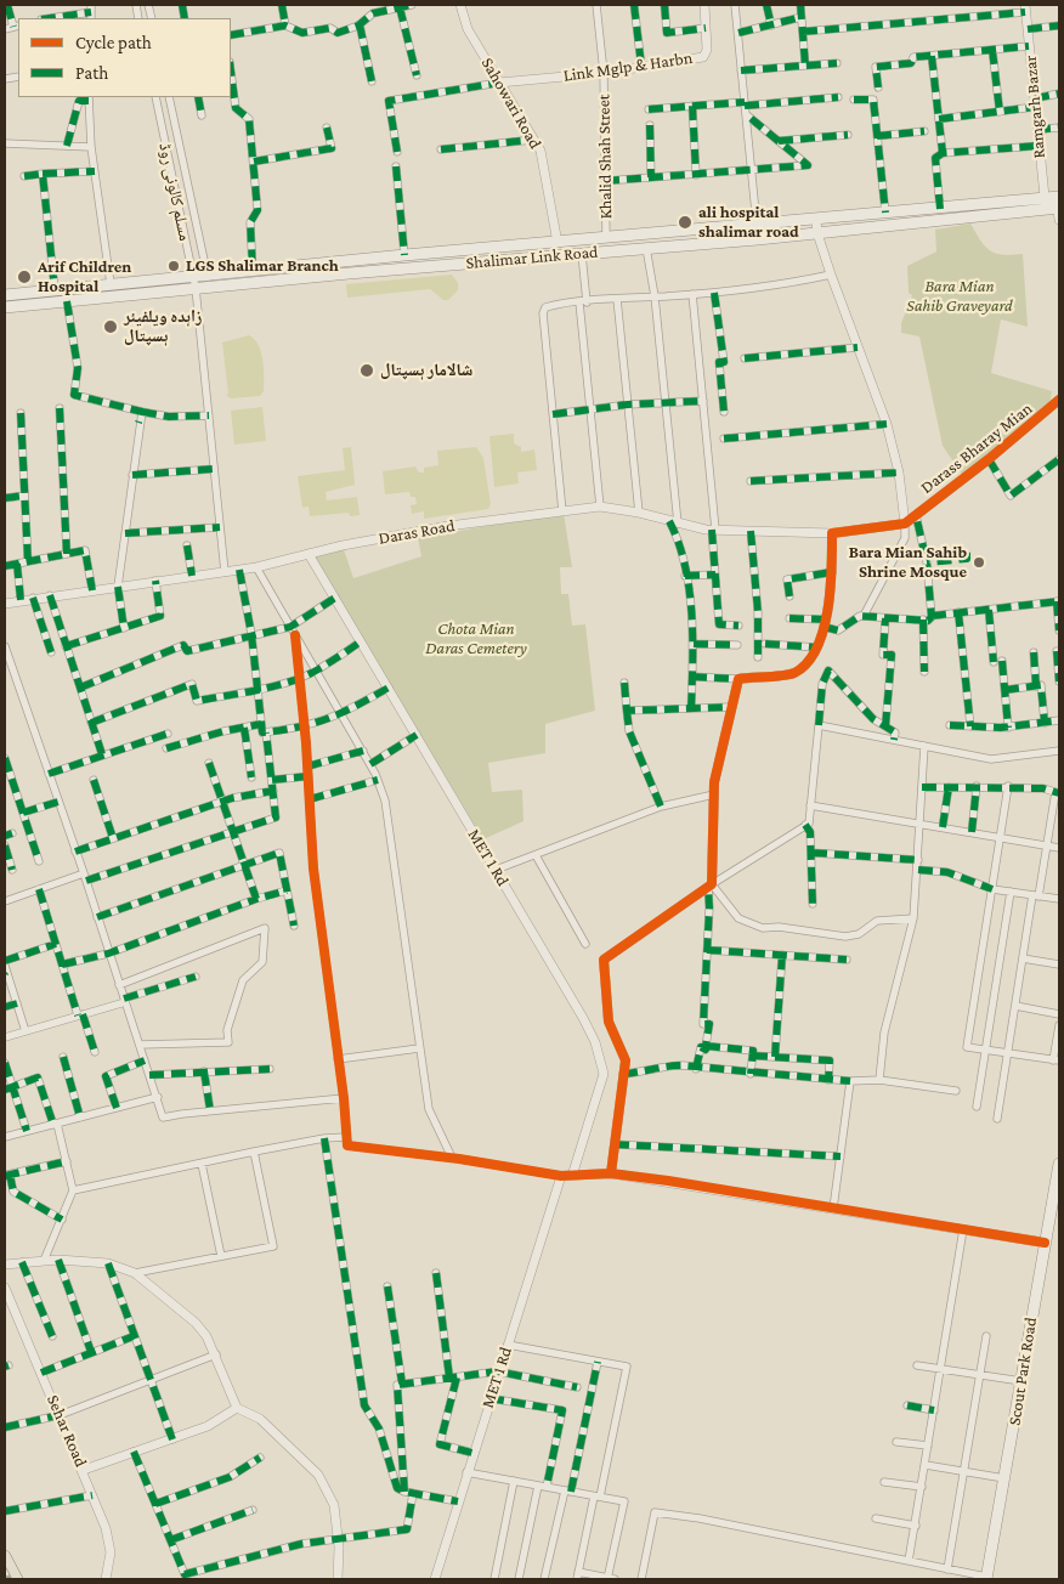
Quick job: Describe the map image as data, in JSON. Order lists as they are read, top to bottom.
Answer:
{
  "streets": {
    "main road": ["Shalimar Link Road", "Scout Park Road"],
    "street": [
      "Link Mglp & Harbn",
      "Sahowari Road",
      "Ramgarh Bazar",
      "Khalid Shah Street",
      "مسلم کالونی روڈ",
      "Darass Bharay Mian",
      "Daras Road",
      "MET 1 Rd",
      "Sehar Road"
    ]
  },
  "crossings": [
    ["Link Mglp & Harbn", "Sahowari Road"],
    ["Link Mglp & Harbn", "Khalid Shah Street"],
    ["Sahowari Road", "Shalimar Link Road"],
    ["Ramgarh Bazar", "Shalimar Link Road"],
    ["Khalid Shah Street", "Shalimar Link Road"],
    ["مسلم کالونی روڈ", "Shalimar Link Road"],
    ["مسلم کالونی روڈ", "Daras Road"],
    ["Darass Bharay Mian", "Daras Road"],
    ["Daras Road", "MET 1 Rd"]
  ],
  "parks": ["Bara Mian Sahib Graveyard", "Chota Mian Daras Cemetery"],
  "places": [
    "ali hospital shalimar road",
    "LGS Shalimar Branch",
    "Arif Children Hospital",
    "زاہدہ ویلفیئر ہسپتال",
    "شالامار ہسپتال",
    "Bara Mian Sahib Shrine Mosque"
  ],
  "legend": ["Cycle path", "Path"]
}
